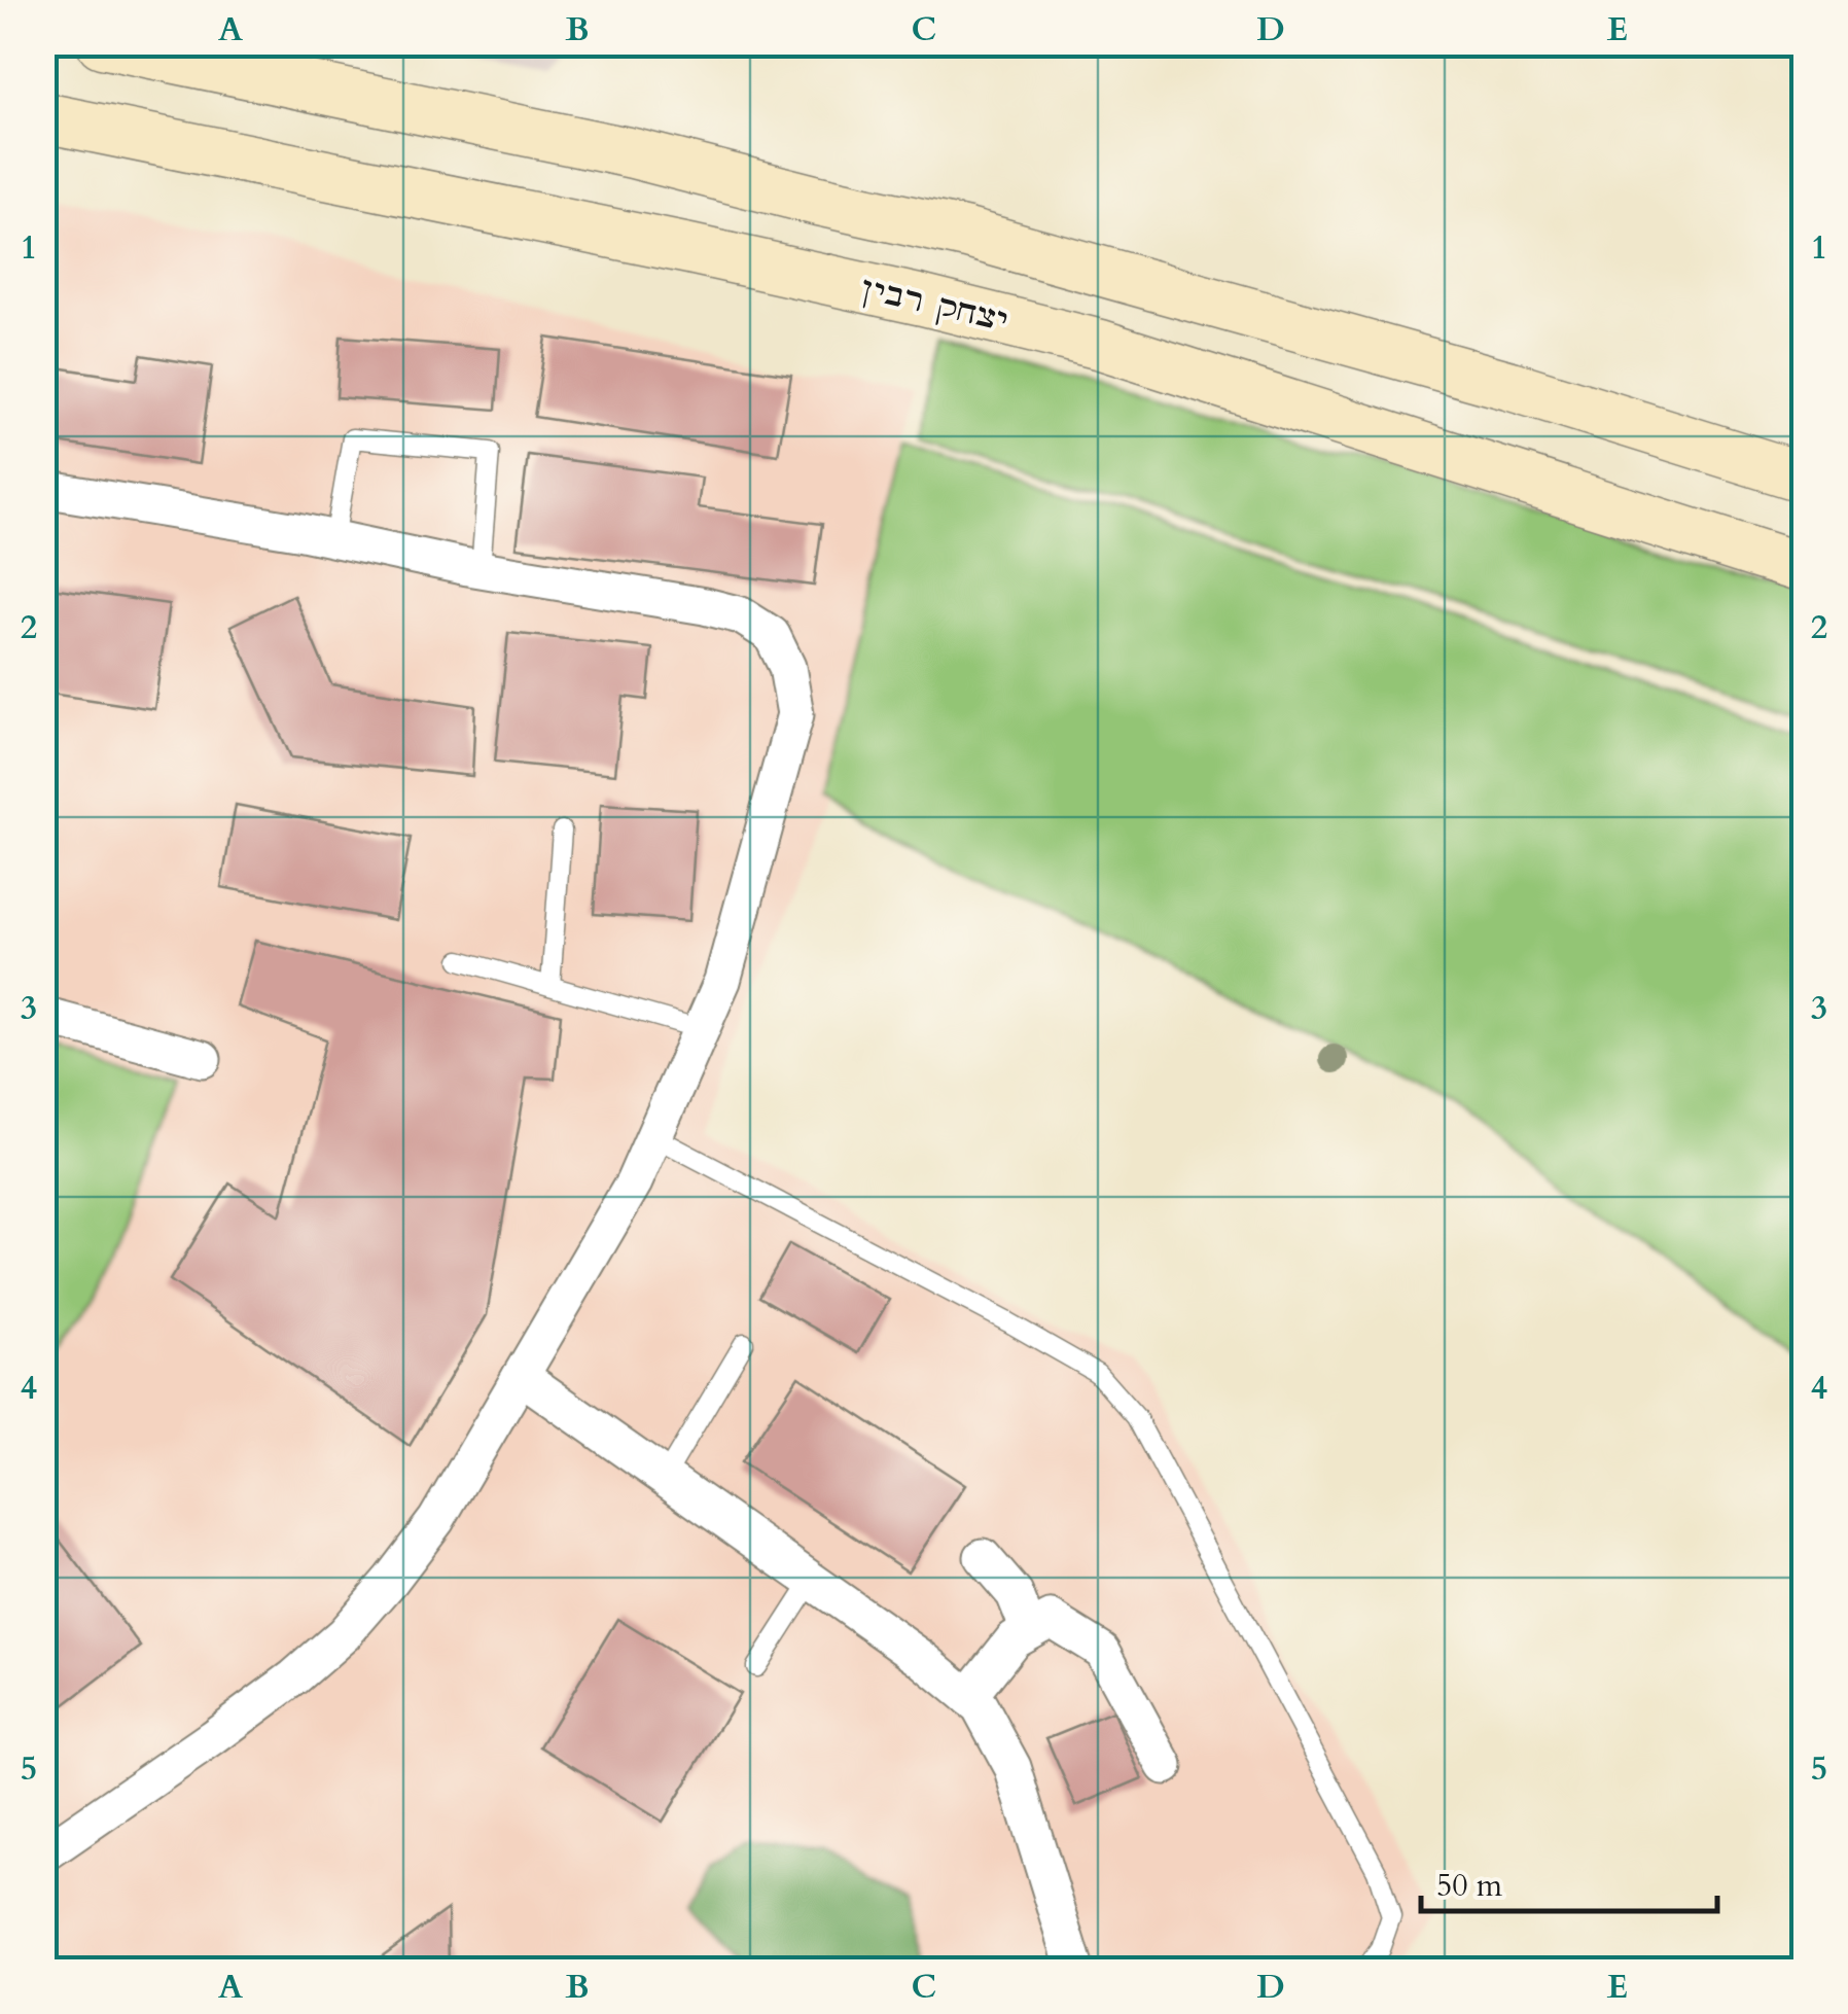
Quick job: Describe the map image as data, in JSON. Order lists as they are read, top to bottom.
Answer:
{
  "streets": {
    "main road": ["יצחק רבין"]
  },
  "scale_bar": "50 m",
  "grid": {
    "columns": [
      "A",
      "B",
      "C",
      "D",
      "E"
    ],
    "rows": [
      "1",
      "2",
      "3",
      "4",
      "5"
    ]
  }
}
